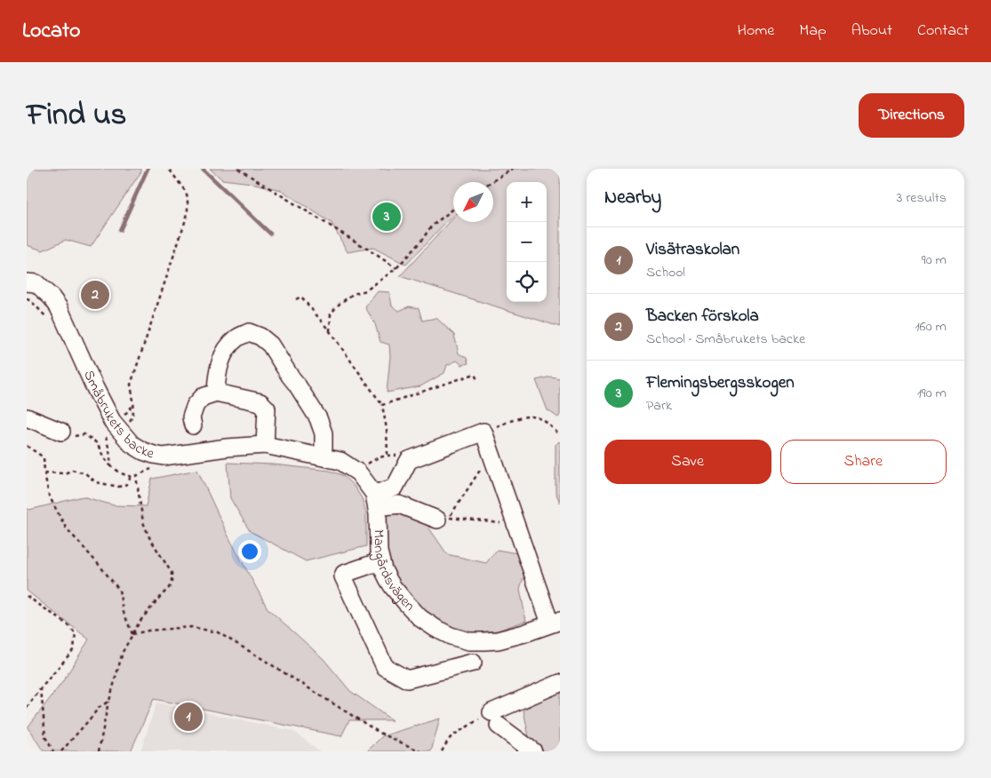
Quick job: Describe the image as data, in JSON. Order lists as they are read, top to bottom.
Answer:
{
  "streets": {
    "street": ["Småbrukets backe", "Mangårdsvägen"]
  },
  "north": "bottom left",
  "page": {
    "header": "Locato",
    "nav": [
      "Home",
      "Map",
      "About",
      "Contact"
    ],
    "title": "Find us",
    "buttons": [
      "Directions",
      ["Save", "Share"]
    ],
    "heading": ["Nearby", "3 results"],
    "map_buttons": ["+", "−"],
    "pins": ["3", "2", "1"],
    "list": [
      {
        "mark": "1",
        "name": "Visätraskolan",
        "note": "School",
        "value": "90 m"
      },
      {
        "mark": "2",
        "name": "Backen förskola",
        "note": "School · Småbrukets backe",
        "value": "160 m"
      },
      {
        "mark": "3",
        "name": "Flemingsbergsskogen",
        "note": "Park",
        "value": "190 m"
      }
    ]
  }
}
